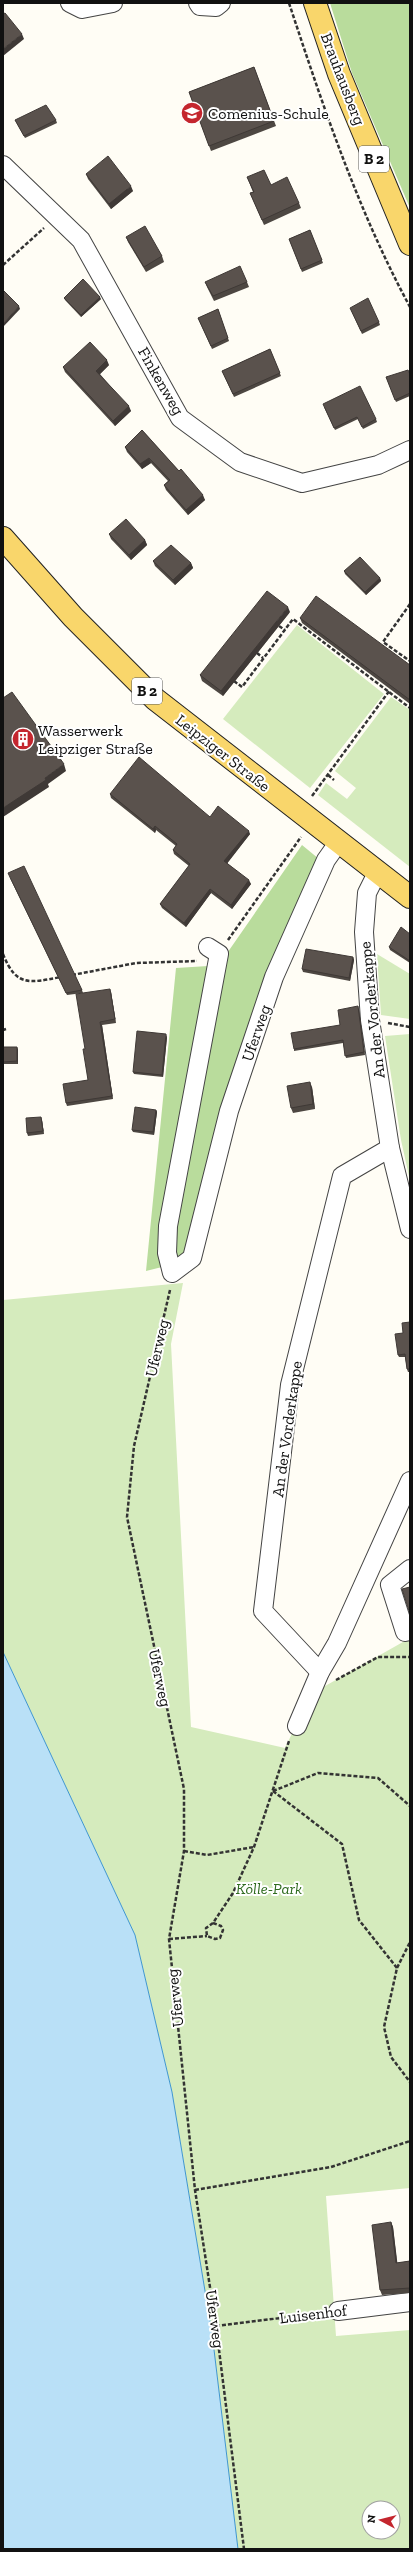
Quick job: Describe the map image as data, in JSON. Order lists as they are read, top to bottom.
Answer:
{
  "streets": {
    "main road": ["Brauhausberg", "B 2", "Leipziger Straße"],
    "street": [
      "Finkenweg",
      "An der Vorderkappe",
      "Uferweg",
      "Luisenhof"
    ]
  },
  "crossings": [
    ["Leipziger Straße", "An der Vorderkappe"],
    ["Leipziger Straße", "Uferweg"],
    ["Uferweg", "Luisenhof"]
  ],
  "parks": ["Kölle-Park"],
  "places": {
    "school or university": ["Comenius-Schule"],
    "building": ["Wasserwerk Leipziger Straße"]
  },
  "north": "left"
}
